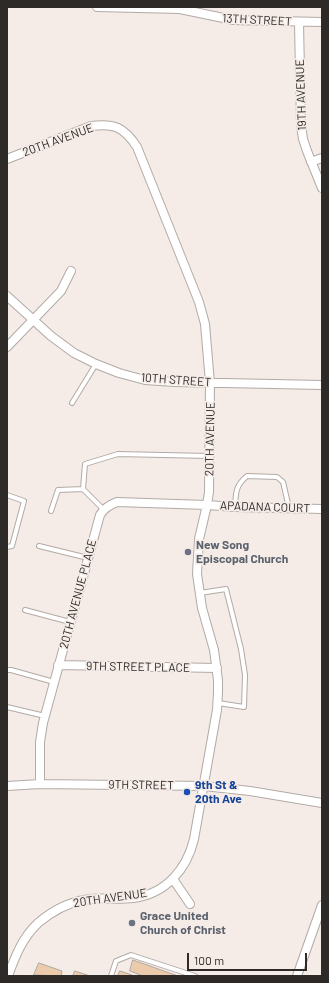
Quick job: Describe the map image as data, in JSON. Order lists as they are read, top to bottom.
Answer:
{
  "streets": {
    "street": [
      "13TH STREET",
      "19TH AVENUE",
      "20TH AVENUE",
      "10TH STREET",
      "APADANA COURT",
      "20TH AVENUE PLACE",
      "9TH STREET PLACE",
      "9TH STREET"
    ]
  },
  "crossings": [
    ["13TH STREET", "19TH AVENUE"],
    ["20TH AVENUE", "10TH STREET"],
    ["20TH AVENUE", "APADANA COURT"],
    ["20TH AVENUE", "9TH STREET PLACE"],
    ["20TH AVENUE", "9TH STREET"],
    ["20TH AVENUE PLACE", "9TH STREET PLACE"],
    ["20TH AVENUE PLACE", "9TH STREET"]
  ],
  "places": ["New Song Episcopal Church", "9th St & 20th Ave", "Grace United Church of Christ"],
  "scale_bar": "100 m"
}
